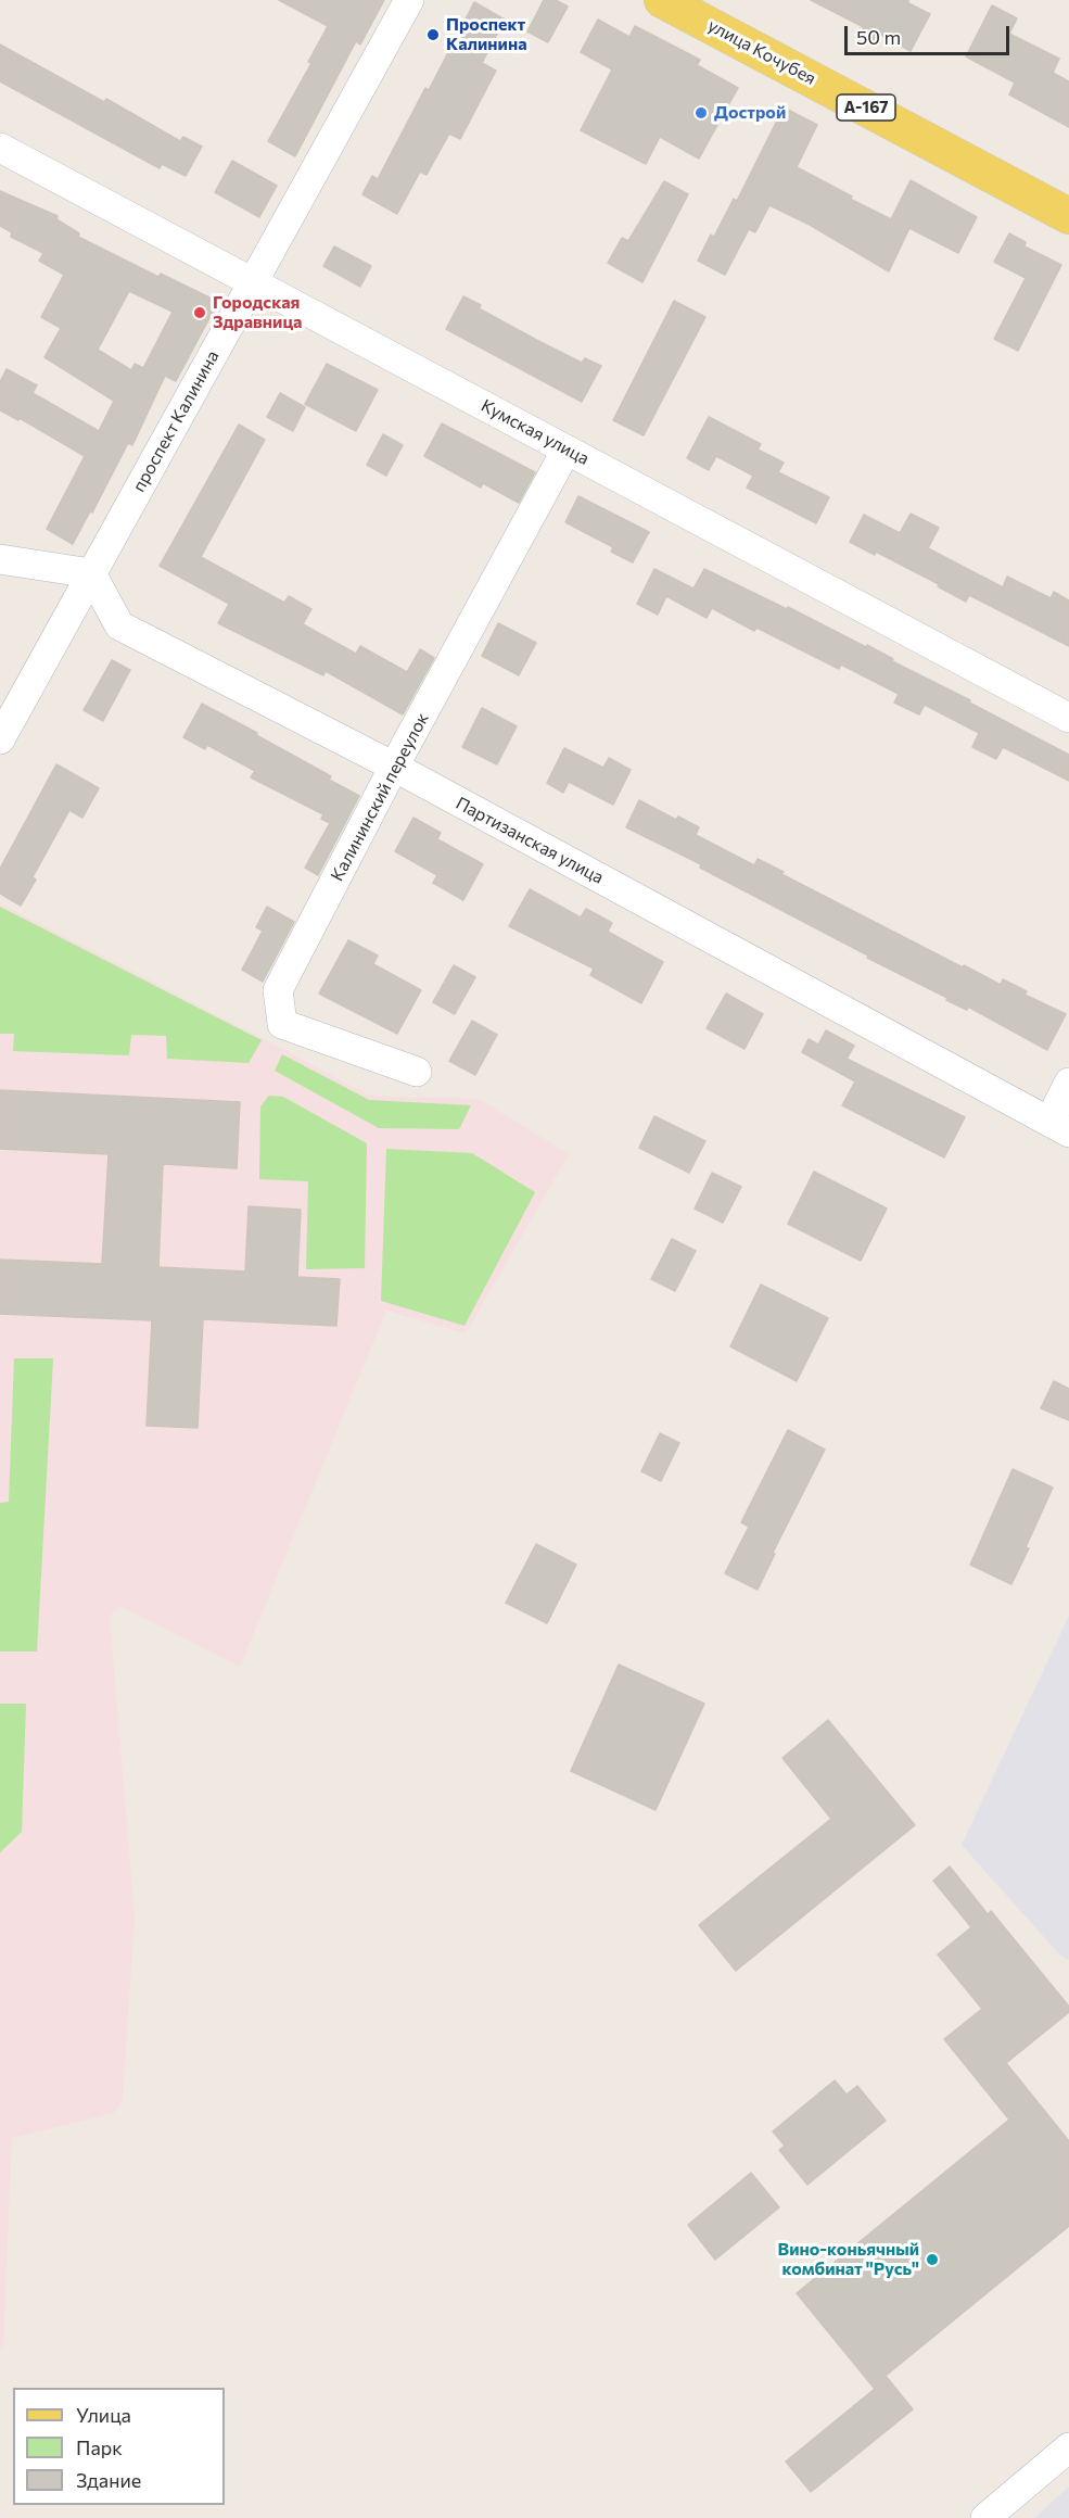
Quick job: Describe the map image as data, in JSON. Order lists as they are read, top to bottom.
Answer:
{
  "streets": {
    "main road": ["улица Кочубея", "А-167"],
    "street": [
      "проспект Калинина",
      "Кумская улица",
      "Калининский переулок",
      "Партизанская улица"
    ]
  },
  "crossings": [
    ["проспект Калинина", "Кумская улица"],
    ["проспект Калинина", "Партизанская улица"],
    ["Кумская улица", "Калининский переулок"],
    ["Калининский переулок", "Партизанская улица"]
  ],
  "places": [
    "Проспект Калинина",
    "Дострой",
    "Городская Здравница",
    "Вино-коньячный комбинат \"Русь\""
  ],
  "legend": ["Улица", "Парк", "Здание"],
  "scale_bar": "50 m"
}
